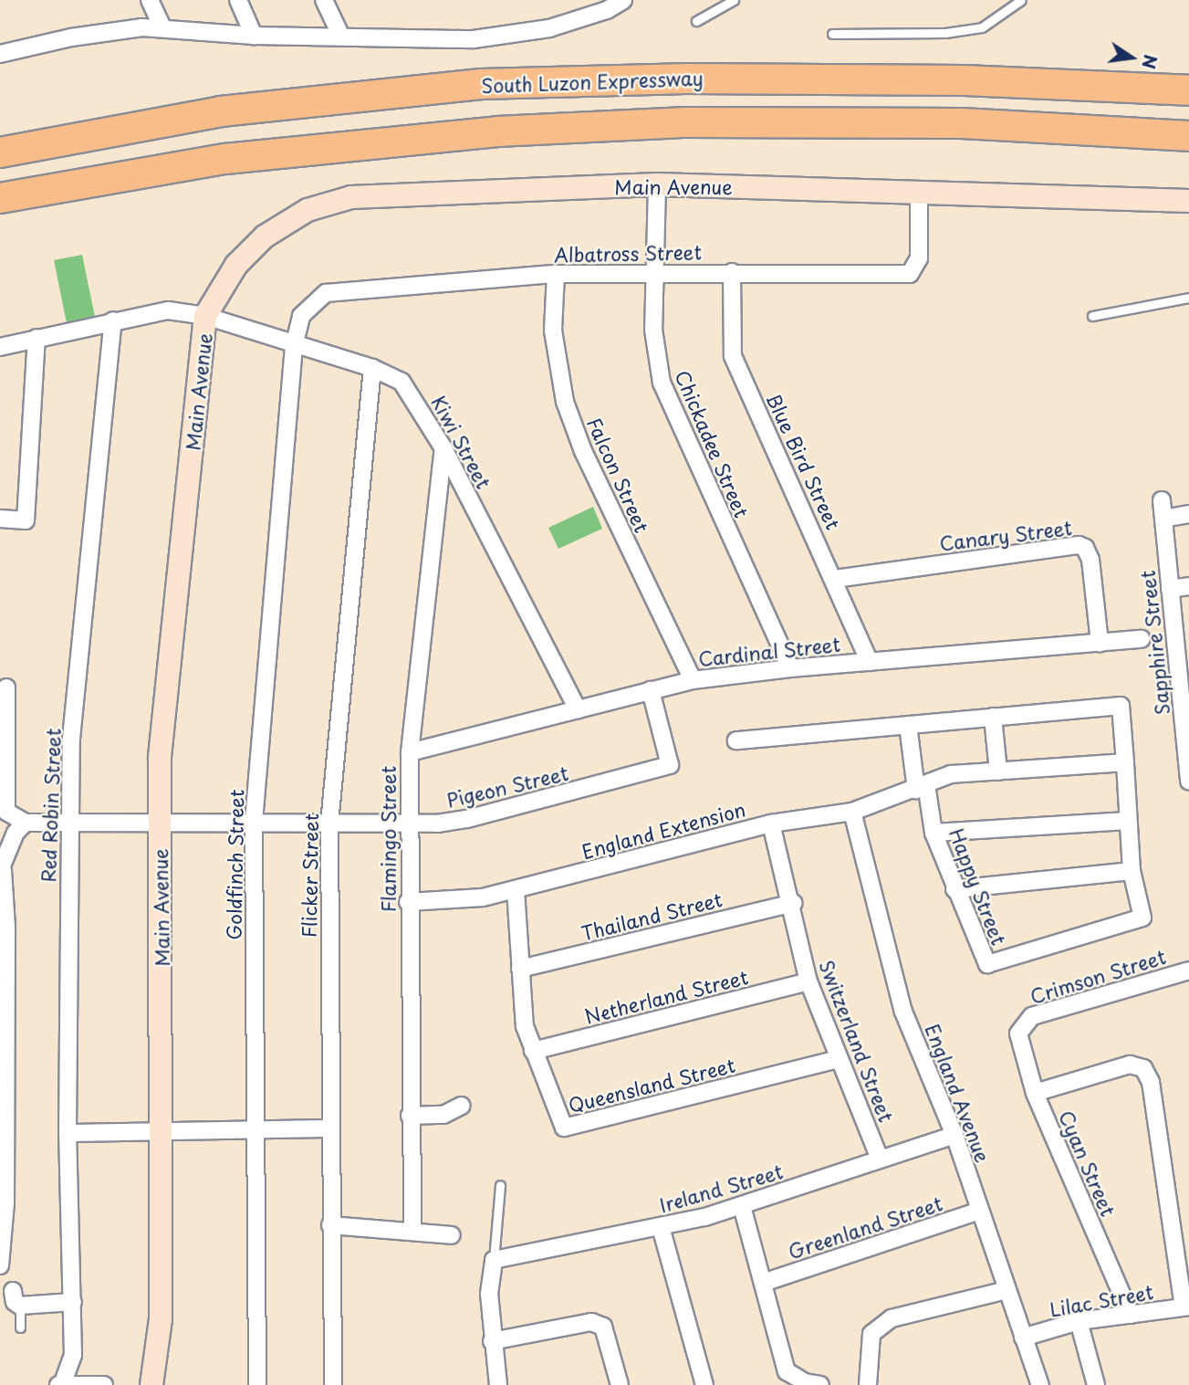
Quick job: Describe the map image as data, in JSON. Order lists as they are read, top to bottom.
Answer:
{
  "streets": {
    "highway": ["South Luzon Expressway"],
    "street": [
      "Main Avenue",
      "Albatross Street",
      "Kiwi Street",
      "Chickadee Street",
      "Blue Bird Street",
      "Falcon Street",
      "Canary Street",
      "Sapphire Street",
      "Cardinal Street",
      "Pigeon Street",
      "Red Robin Street",
      "England Extension",
      "Flamingo Street",
      "Goldfinch Street",
      "Flicker Street",
      "Happy Street",
      "Thailand Street",
      "Crimson Street",
      "Netherland Street",
      "Switzerland Street",
      "Queensland Street",
      "England Avenue",
      "Cyan Street",
      "Ireland Street",
      "Greenland Street",
      "Lilac Street"
    ]
  },
  "crossings": [
    ["Main Avenue", "Albatross Street"],
    ["Main Avenue", "Kiwi Street"],
    ["Main Avenue", "Chickadee Street"],
    ["Main Avenue", "Pigeon Street"],
    ["Albatross Street", "Kiwi Street"],
    ["Albatross Street", "Chickadee Street"],
    ["Albatross Street", "Blue Bird Street"],
    ["Albatross Street", "Falcon Street"],
    ["Albatross Street", "Goldfinch Street"],
    ["Kiwi Street", "Cardinal Street"],
    ["Kiwi Street", "Flamingo Street"],
    ["Kiwi Street", "Goldfinch Street"],
    ["Kiwi Street", "Flicker Street"],
    ["Chickadee Street", "Cardinal Street"],
    ["Blue Bird Street", "Canary Street"],
    ["Blue Bird Street", "Cardinal Street"],
    ["Falcon Street", "Cardinal Street"],
    ["Canary Street", "Cardinal Street"],
    ["Cardinal Street", "Pigeon Street"],
    ["Cardinal Street", "Flamingo Street"],
    ["Pigeon Street", "Red Robin Street"],
    ["Pigeon Street", "Flamingo Street"],
    ["Pigeon Street", "Goldfinch Street"],
    ["Pigeon Street", "Flicker Street"],
    ["England Extension", "Flamingo Street"],
    ["England Extension", "Happy Street"],
    ["England Extension", "Switzerland Street"],
    ["England Extension", "Queensland Street"],
    ["England Extension", "England Avenue"],
    ["Thailand Street", "Switzerland Street"],
    ["Thailand Street", "Queensland Street"],
    ["Crimson Street", "Cyan Street"],
    ["Netherland Street", "Switzerland Street"],
    ["Netherland Street", "Queensland Street"],
    ["Switzerland Street", "Queensland Street"],
    ["Switzerland Street", "Ireland Street"],
    ["England Avenue", "Ireland Street"],
    ["England Avenue", "Greenland Street"],
    ["England Avenue", "Lilac Street"],
    ["Cyan Street", "Lilac Street"]
  ],
  "north": "right"
}
